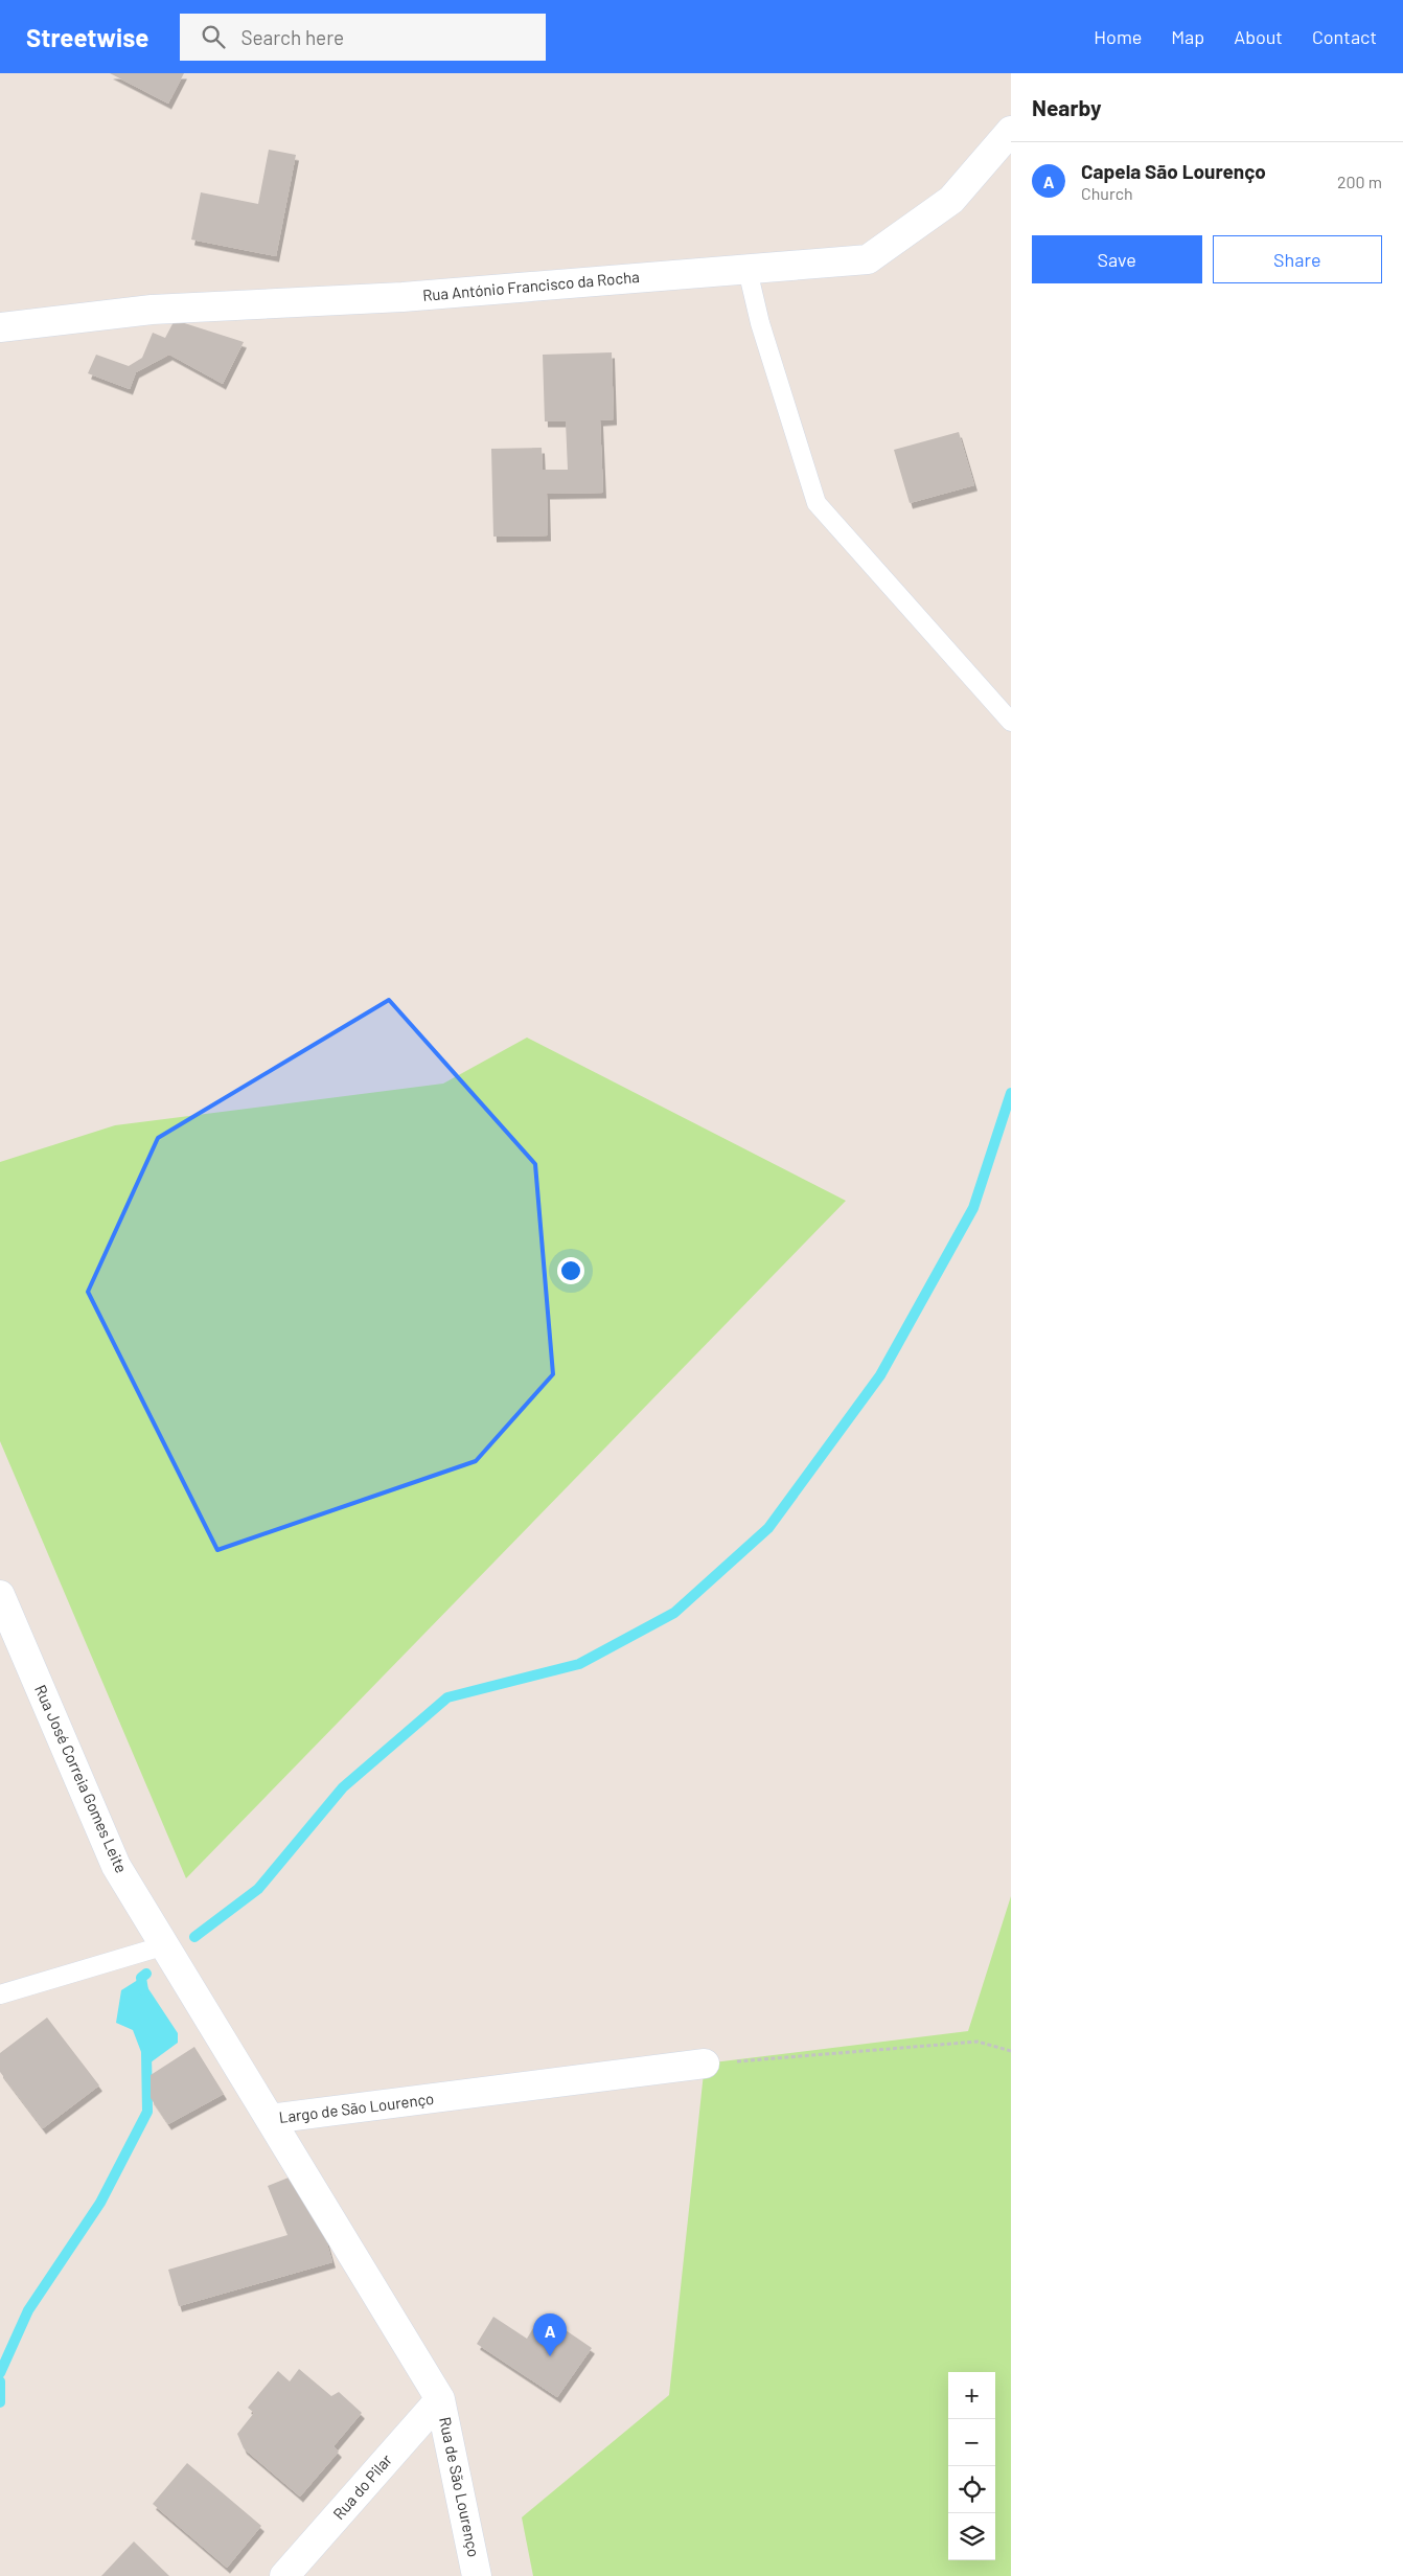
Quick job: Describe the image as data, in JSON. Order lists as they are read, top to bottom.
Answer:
{
  "streets": {
    "street": [
      "Rua António Francisco da Rocha",
      "Rua José Correia Gomes Leite",
      "Largo de São Lourenço",
      "Rua do Pilar",
      "Rua de São Lourenço"
    ]
  },
  "crossings": [
    ["Rua José Correia Gomes Leite", "Largo de São Lourenço"],
    ["Largo de São Lourenço", "Rua do Pilar"],
    ["Largo de São Lourenço", "Rua de São Lourenço"],
    ["Rua do Pilar", "Rua de São Lourenço"]
  ],
  "page": {
    "header": "Streetwise",
    "search": "Search here",
    "nav": [
      "Home",
      "Map",
      "About",
      "Contact"
    ],
    "heading": "Nearby",
    "list": [
      {
        "mark": "A",
        "name": "Capela São Lourenço",
        "note": "Church",
        "value": "200 m"
      }
    ],
    "buttons": ["Save", "Share"],
    "pins": "A",
    "map_buttons": ["+", "−"]
  }
}
